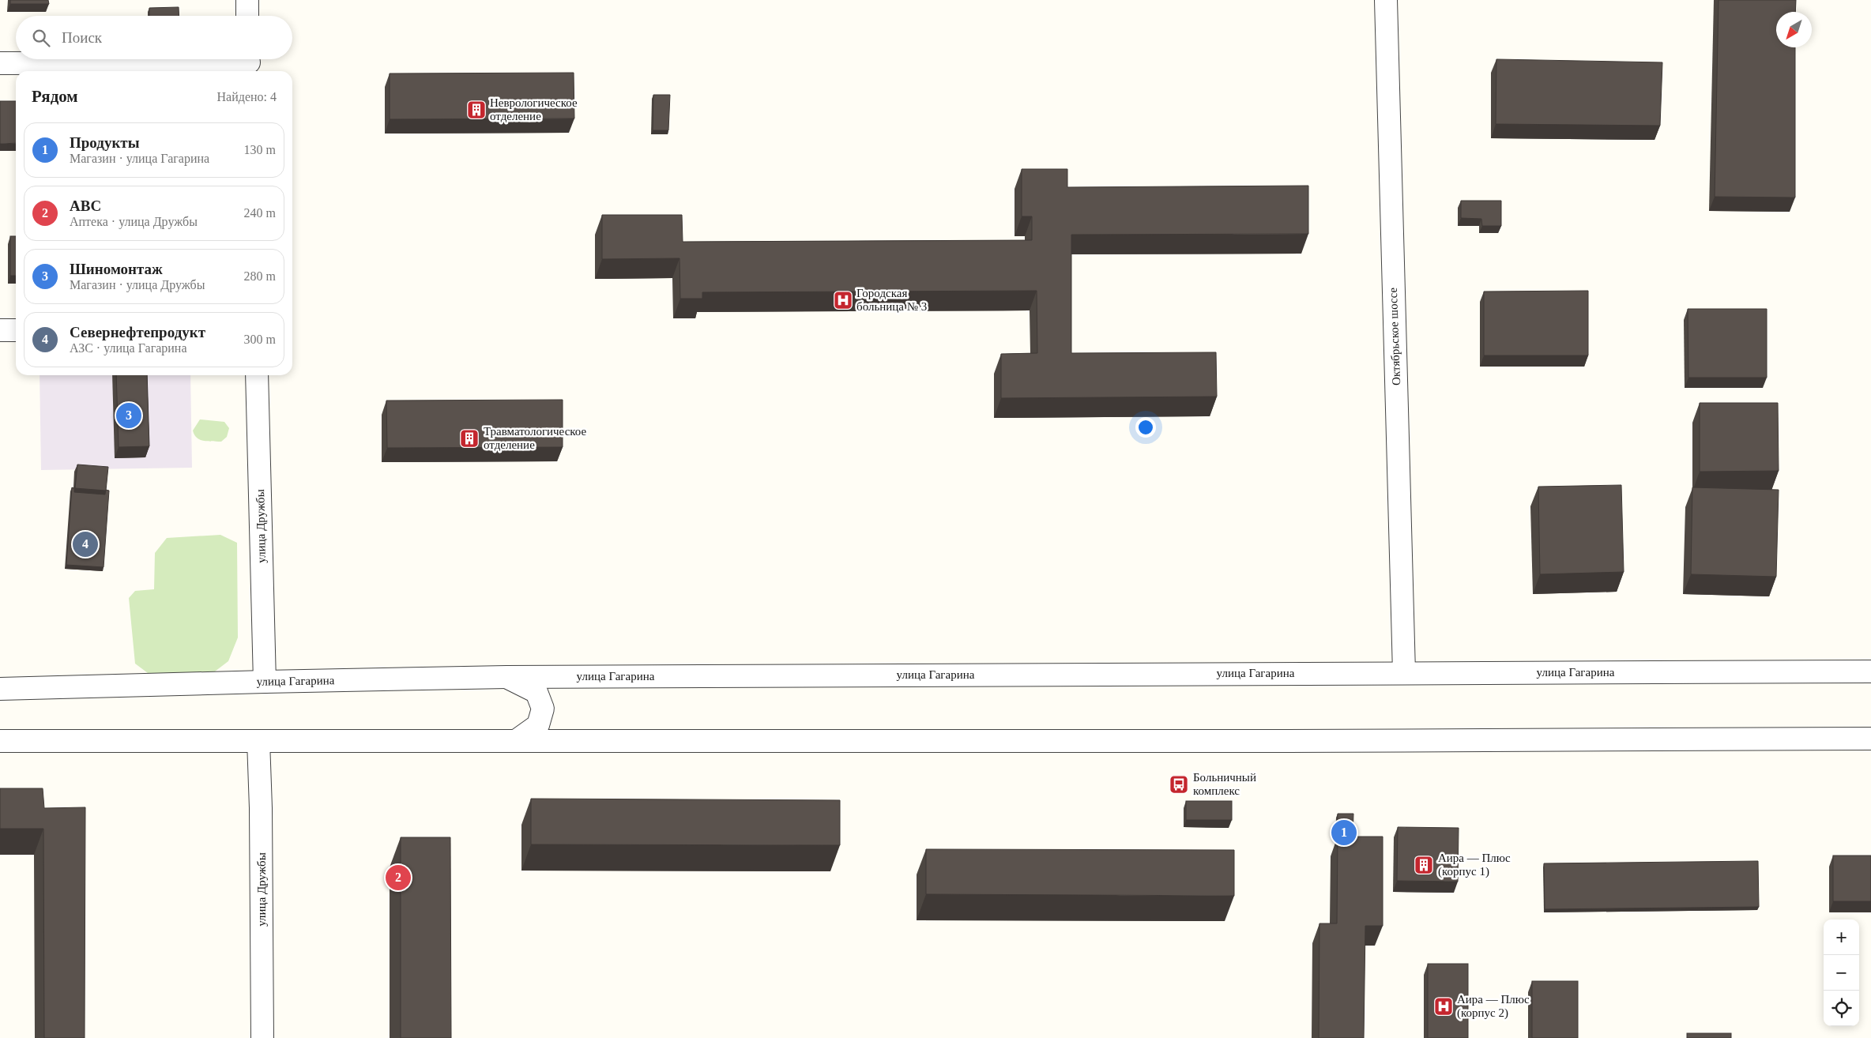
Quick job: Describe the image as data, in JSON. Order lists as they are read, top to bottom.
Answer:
{
  "streets": {
    "street": ["Октябрьское шоссе", "улица Дружбы", "улица Гагарина"]
  },
  "crossings": [
    ["Октябрьское шоссе", "улица Гагарина"],
    ["улица Дружбы", "улица Гагарина"]
  ],
  "places": {
    "building": ["Неврологическое отделение", "Травматологическое отделение", "Аира — Плюс (корпус 1)"],
    "hospital": ["Городская больница № 3", "Аира — Плюс (корпус 2)"],
    "bus stop": ["Больничный комплекс"]
  },
  "north": "bottom left",
  "page": {
    "search": "Поиск",
    "heading": ["Рядом", "Найдено: 4"],
    "list": [
      {
        "mark": "1",
        "name": "Продукты",
        "note": "Магазин · улица Гагарина",
        "value": "130 m"
      },
      {
        "mark": "2",
        "name": "ABC",
        "note": "Аптека · улица Дружбы",
        "value": "240 m"
      },
      {
        "mark": "3",
        "name": "Шиномонтаж",
        "note": "Магазин · улица Дружбы",
        "value": "280 m"
      },
      {
        "mark": "4",
        "name": "Севернефтепродукт",
        "note": "АЗС · улица Гагарина",
        "value": "300 m"
      }
    ],
    "pins": [
      "3",
      "4",
      "1",
      "2"
    ],
    "map_buttons": ["+", "−"]
  }
}
